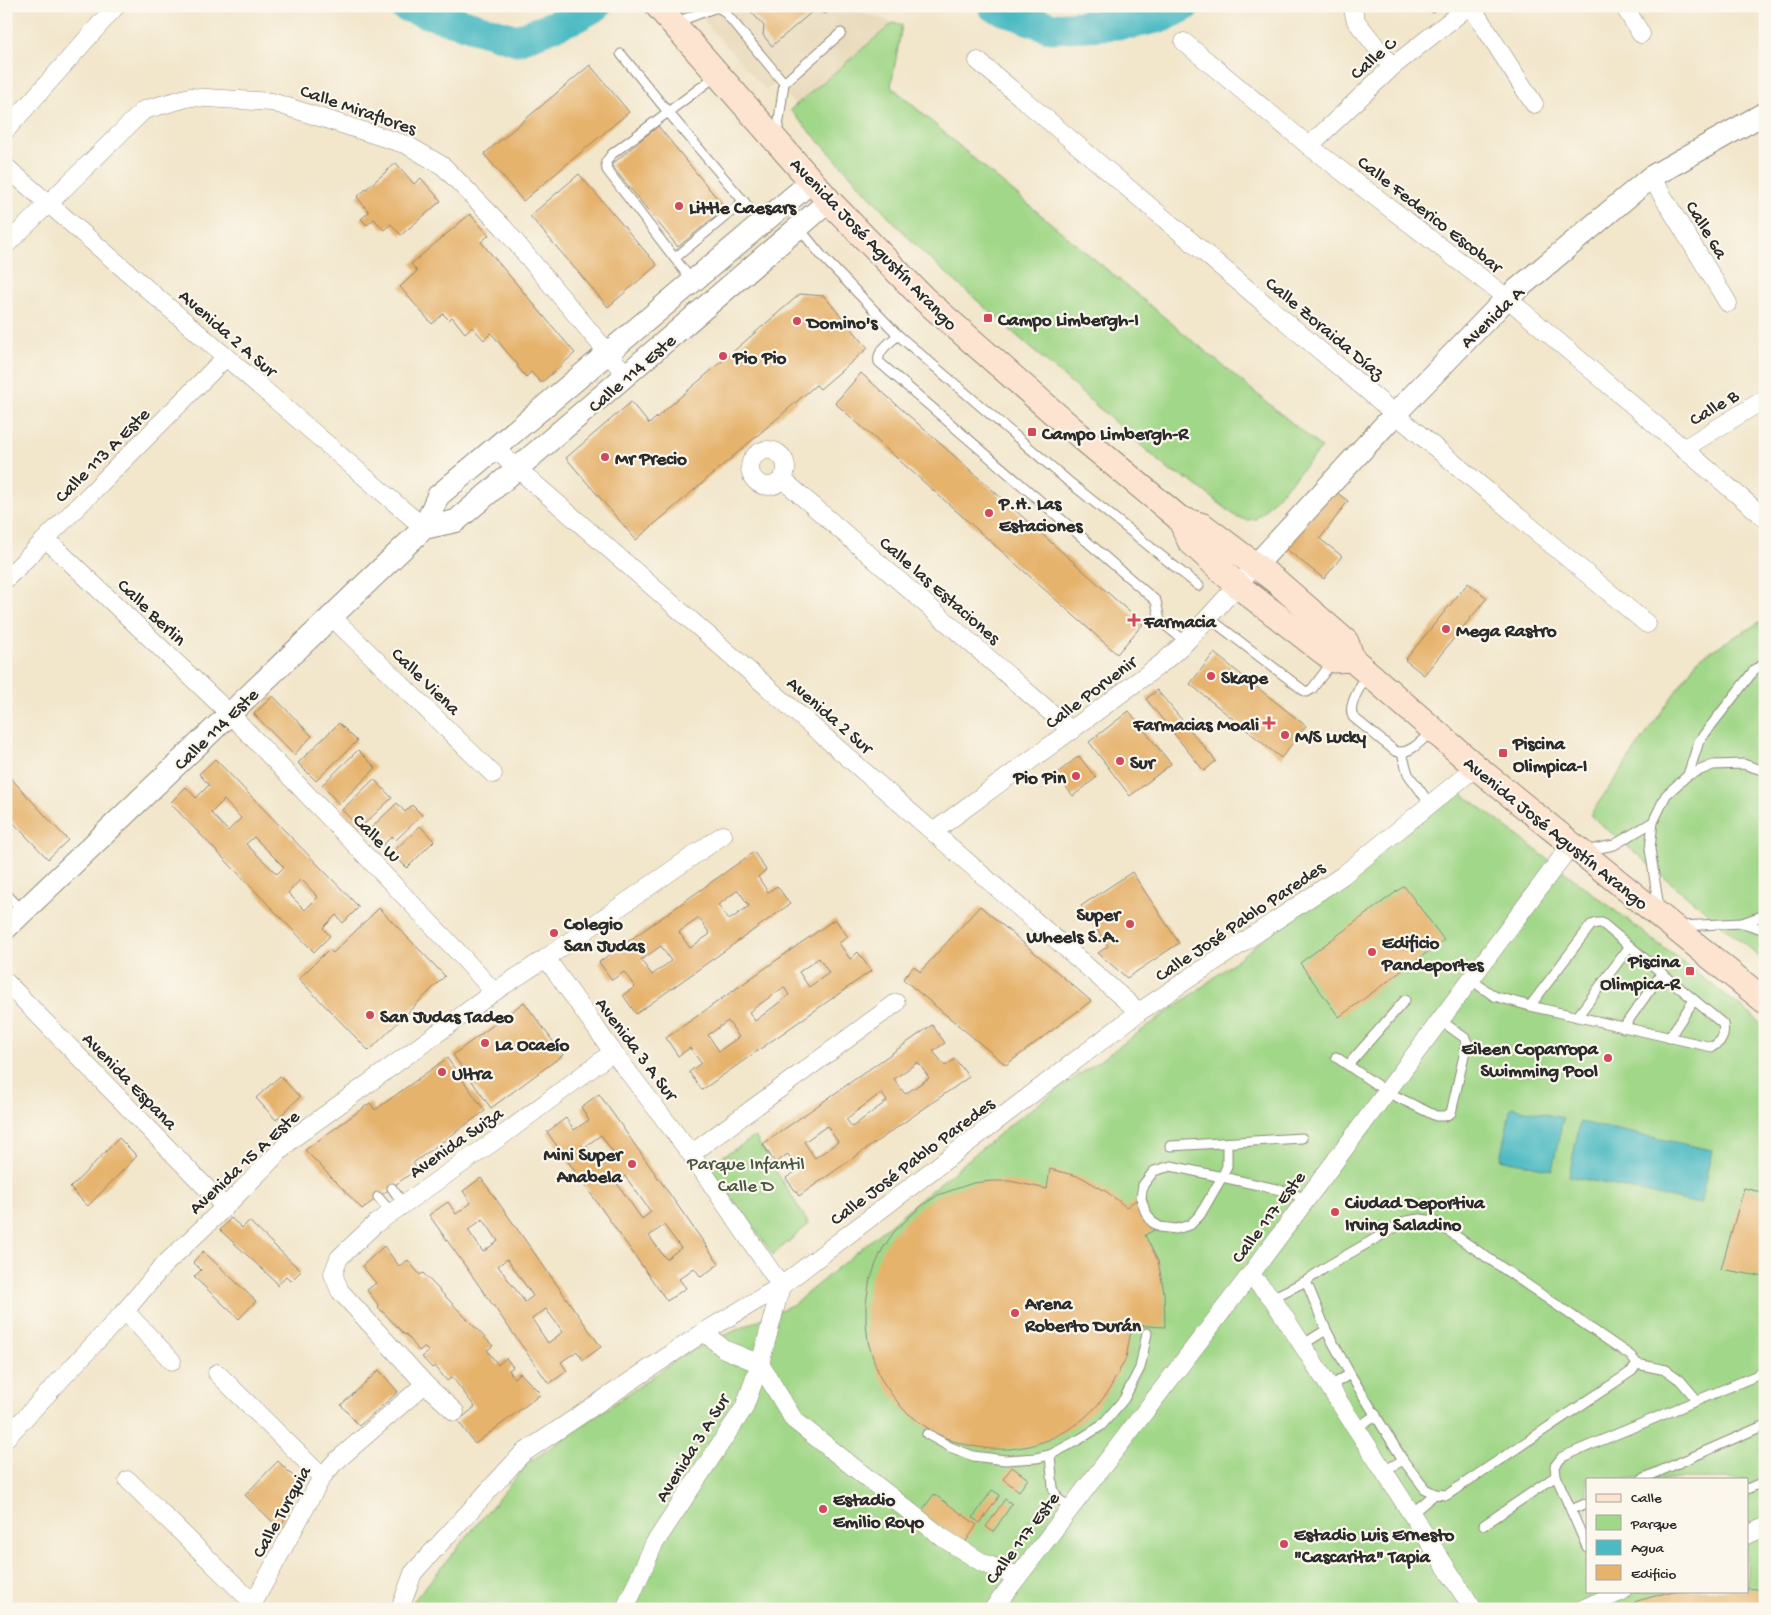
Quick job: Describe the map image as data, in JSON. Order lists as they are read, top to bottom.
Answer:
{
  "streets": {
    "main road": ["Avenida José Agustín Arango"],
    "street": [
      "Calle C",
      "Calle Miraflores",
      "Calle Federico Escobar",
      "Calle 6a",
      "Avenida A",
      "Calle Zoraida Díaz",
      "Avenida 2 A Sur",
      "Calle 114 Este",
      "Calle B",
      "Calle 113 A Este",
      "Calle las Estaciones",
      "Calle Berlin",
      "Calle Viena",
      "Calle Porvenir",
      "Avenida 2 Sur",
      "Calle W",
      "Calle José Pablo Paredes",
      "Avenida 3 A Sur",
      "Avenida Espana",
      "Avenida Suiza",
      "Avenida 15 A Este",
      "Calle 117 Este",
      "Calle Turquia"
    ]
  },
  "crossings": [
    ["Calle C", "Calle Federico Escobar"],
    ["Calle Miraflores", "Avenida 2 A Sur"],
    ["Calle Miraflores", "Calle 114 Este"],
    ["Calle Federico Escobar", "Avenida A"],
    ["Calle Federico Escobar", "Calle B"],
    ["Calle 6a", "Avenida A"],
    ["Avenida José Agustín Arango", "Avenida A"],
    ["Avenida José Agustín Arango", "Calle 114 Este"],
    ["Avenida José Agustín Arango", "Calle Porvenir"],
    ["Avenida José Agustín Arango", "Calle José Pablo Paredes"],
    ["Avenida José Agustín Arango", "Calle 117 Este"],
    ["Avenida A", "Calle Zoraida Díaz"],
    ["Avenida A", "Calle Porvenir"],
    ["Avenida 2 A Sur", "Calle 114 Este"],
    ["Avenida 2 A Sur", "Calle 113 A Este"],
    ["Calle 114 Este", "Calle Berlin"],
    ["Calle 114 Este", "Calle Viena"],
    ["Calle 114 Este", "Avenida 2 Sur"],
    ["Calle 114 Este", "Calle W"],
    ["Calle 113 A Este", "Calle Berlin"],
    ["Calle las Estaciones", "Calle Porvenir"],
    ["Calle Berlin", "Calle W"],
    ["Calle Porvenir", "Avenida 2 Sur"],
    ["Avenida 2 Sur", "Calle José Pablo Paredes"],
    ["Calle W", "Avenida 15 A Este"],
    ["Calle José Pablo Paredes", "Avenida 3 A Sur"],
    ["Avenida 3 A Sur", "Avenida Suiza"],
    ["Avenida 3 A Sur", "Avenida 15 A Este"],
    ["Avenida Espana", "Avenida 15 A Este"],
    ["Avenida Suiza", "Calle Turquia"]
  ],
  "parks": ["Parque Infantil Calle D"],
  "places": {
    "other": [
      "Little Caesars",
      "Domino's",
      "Pio Pio",
      "Mr Precio",
      "P.H. Las Estaciones",
      "Mega Rastro",
      "Skape",
      "M/S Lucky",
      "Sur",
      "Pio Pin",
      "Super Wheels S.A.",
      "Colegio San Judas",
      "Edificio Pandeportes",
      "San Judas Tadeo",
      "La Ocaeío",
      "Eileen Coparropa Swimming Pool",
      "Ultra",
      "Mini Super Anabela",
      "Ciudad Deportiva Irving Saladino",
      "Arena Roberto Durán",
      "Estadio Emilio Royo",
      "Estadio Luis Ernesto \"Cascarita\" Tapia"
    ],
    "transit": [
      "Campo Limbergh-I",
      "Campo Limbergh-R",
      "Piscina Olimpica-I",
      "Piscina Olimpica-R"
    ],
    "health": ["Farmacia", "Farmacias Moali"]
  },
  "legend": [
    "Calle",
    "Parque",
    "Agua",
    "Edificio"
  ]
}
